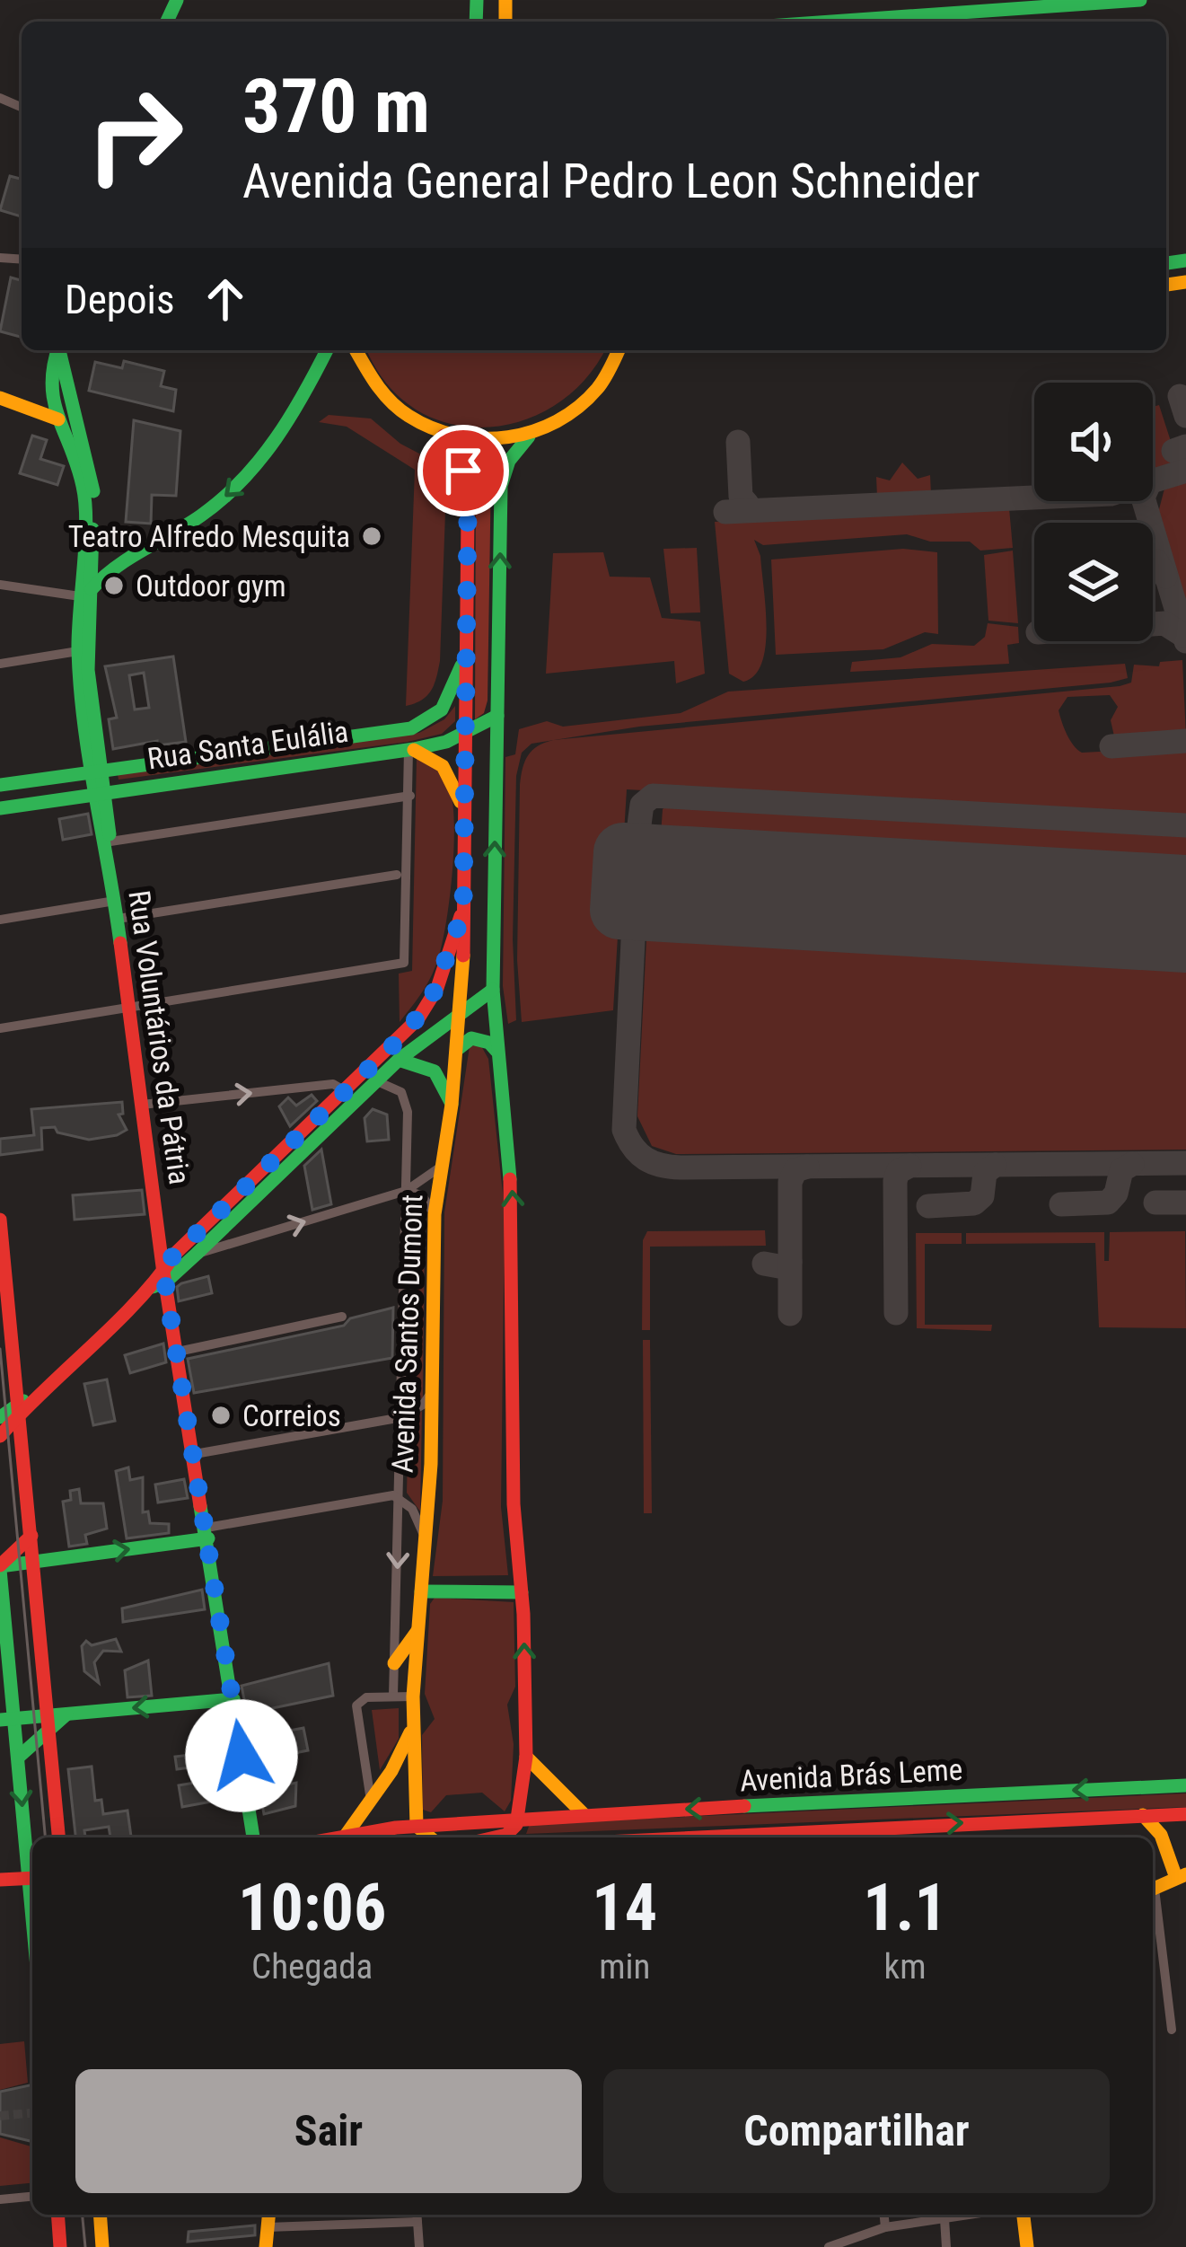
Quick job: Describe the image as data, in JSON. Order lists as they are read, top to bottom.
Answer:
{
  "streets": {
    "main road": [
      "Rua Santa Eulália",
      "Rua Voluntários da Pátria",
      "Avenida Santos Dumont",
      "Avenida Brás Leme"
    ]
  },
  "crossings": [
    ["Rua Santa Eulália", "Rua Voluntários da Pátria"],
    ["Rua Santa Eulália", "Avenida Santos Dumont"],
    ["Avenida Santos Dumont", "Avenida Brás Leme"]
  ],
  "places": ["Teatro Alfredo Mesquita", "Outdoor gym", "Correios"],
  "page": {
    "turn": ["370 m", "Avenida General Pedro Leon Schneider"],
    "then": "Depois",
    "eta": [
      "10:06",
      "Chegada",
      "14",
      "min",
      "1.1",
      "km"
    ],
    "buttons": ["Sair", "Compartilhar"]
  }
}
